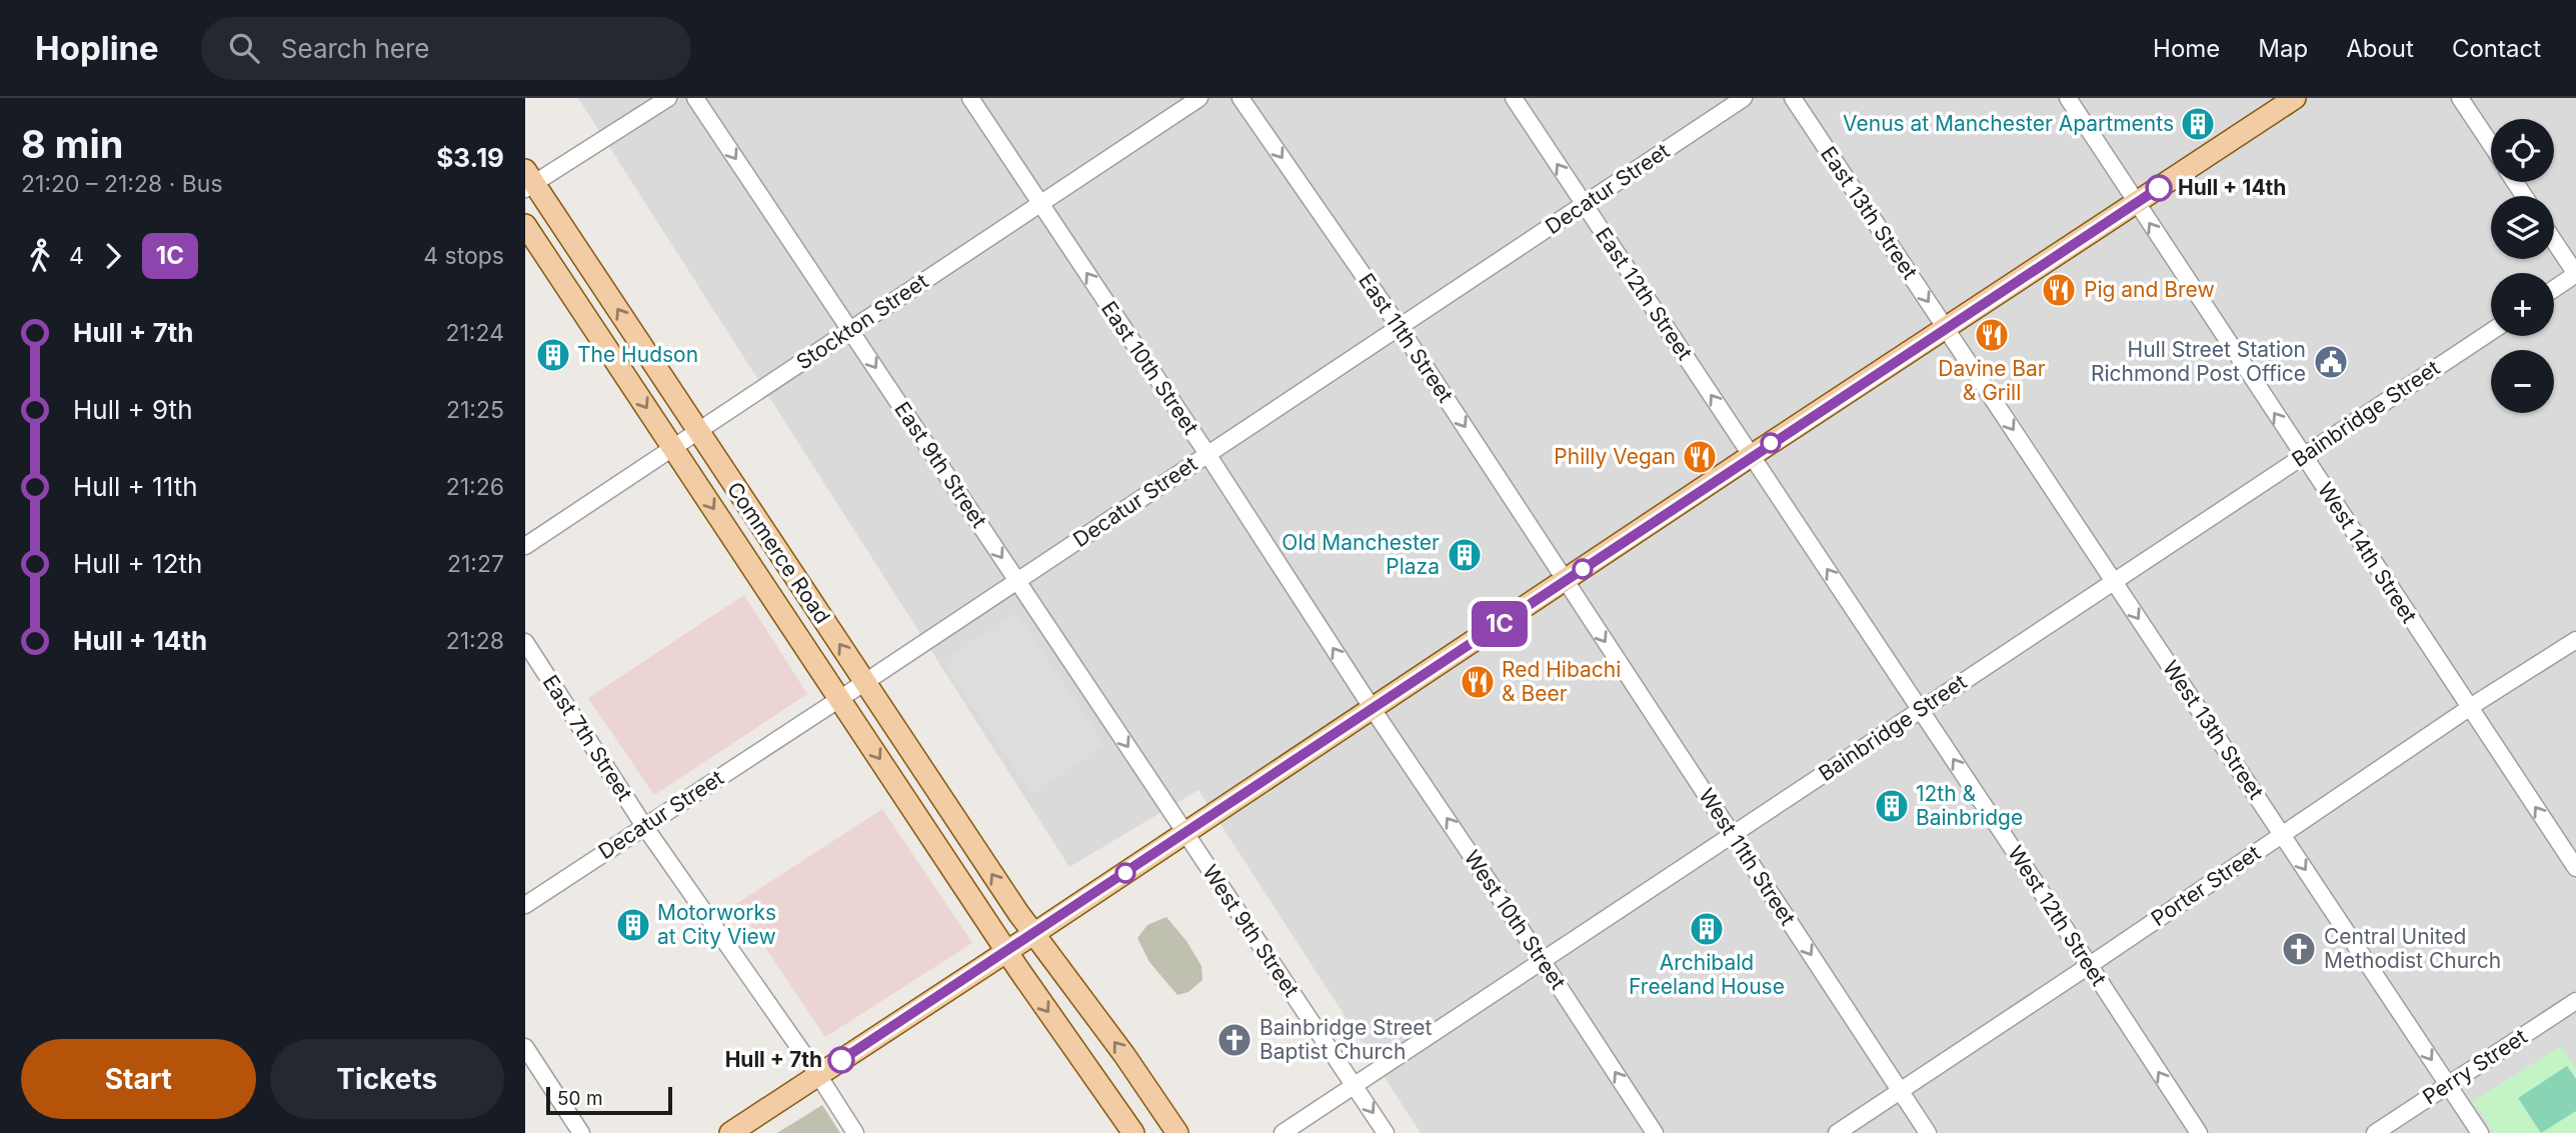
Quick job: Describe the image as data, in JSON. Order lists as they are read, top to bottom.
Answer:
{
  "streets": {
    "main road": ["Commerce Road"],
    "street": [
      "Decatur Street",
      "East 13th Street",
      "East 12th Street",
      "Stockton Street",
      "East 11th Street",
      "East 10th Street",
      "Bainbridge Street",
      "East 9th Street",
      "West 14th Street",
      "West 13th Street",
      "East 7th Street",
      "West 11th Street",
      "Porter Street",
      "West 12th Street",
      "West 10th Street",
      "West 9th Street",
      "Perry Street"
    ]
  },
  "crossings": [
    ["Decatur Street", "East 12th Street"],
    ["Decatur Street", "East 11th Street"],
    ["Decatur Street", "East 10th Street"],
    ["Decatur Street", "East 9th Street"],
    ["Decatur Street", "Commerce Road"],
    ["Decatur Street", "East 7th Street"],
    ["East 13th Street", "West 13th Street"],
    ["East 12th Street", "West 12th Street"],
    ["Stockton Street", "East 10th Street"],
    ["Stockton Street", "East 9th Street"],
    ["Stockton Street", "Commerce Road"],
    ["East 11th Street", "West 11th Street"],
    ["East 10th Street", "West 10th Street"],
    ["Bainbridge Street", "West 14th Street"],
    ["Bainbridge Street", "West 13th Street"],
    ["Bainbridge Street", "West 11th Street"],
    ["Bainbridge Street", "West 12th Street"],
    ["Bainbridge Street", "West 10th Street"],
    ["Bainbridge Street", "West 9th Street"],
    ["East 9th Street", "West 9th Street"],
    ["West 14th Street", "Porter Street"],
    ["West 13th Street", "Porter Street"],
    ["West 13th Street", "Perry Street"],
    ["West 11th Street", "Porter Street"],
    ["Porter Street", "West 12th Street"]
  ],
  "one_way": [
    "East 13th Street",
    "East 12th Street",
    "East 11th Street",
    "East 10th Street",
    "East 9th Street",
    "West 14th Street",
    "West 13th Street",
    "West 11th Street",
    "West 12th Street",
    "West 10th Street"
  ],
  "places": {
    "building": [
      "Venus at Manchester Apartments",
      "The Hudson",
      "Old Manchester Plaza",
      "12th & Bainbridge",
      "Motorworks at City View",
      "Archibald Freeland House"
    ],
    "other": ["Hull + 14th", "Hull + 7th"],
    "restaurant": [
      "Pig and Brew",
      "Davine Bar & Grill",
      "Philly Vegan",
      "Red Hibachi & Beer"
    ],
    "public building": ["Hull Street Station Richmond Post Office"],
    "church": ["Central United Methodist Church", "Bainbridge Street Baptist Church"]
  },
  "lines": ["bus line 1C"],
  "scale_bar": "50 m",
  "page": {
    "header": "Hopline",
    "search": "Search here",
    "nav": [
      "Home",
      "Map",
      "About",
      "Contact"
    ],
    "heading": ["8 min", "21:20 – 21:28 · Bus", "$3.19"],
    "on_map": "1C",
    "map_buttons": ["+", "−"],
    "legs": ["4", "1C", "4 stops"],
    "list": [
      {
        "name": "Hull + 7th",
        "value": "21:24"
      },
      {
        "name": "Hull + 9th",
        "value": "21:25"
      },
      {
        "name": "Hull + 11th",
        "value": "21:26"
      },
      {
        "name": "Hull + 12th",
        "value": "21:27"
      },
      {
        "name": "Hull + 14th",
        "value": "21:28"
      }
    ],
    "buttons": ["Start", "Tickets"],
    "scale": "50 m"
  }
}
